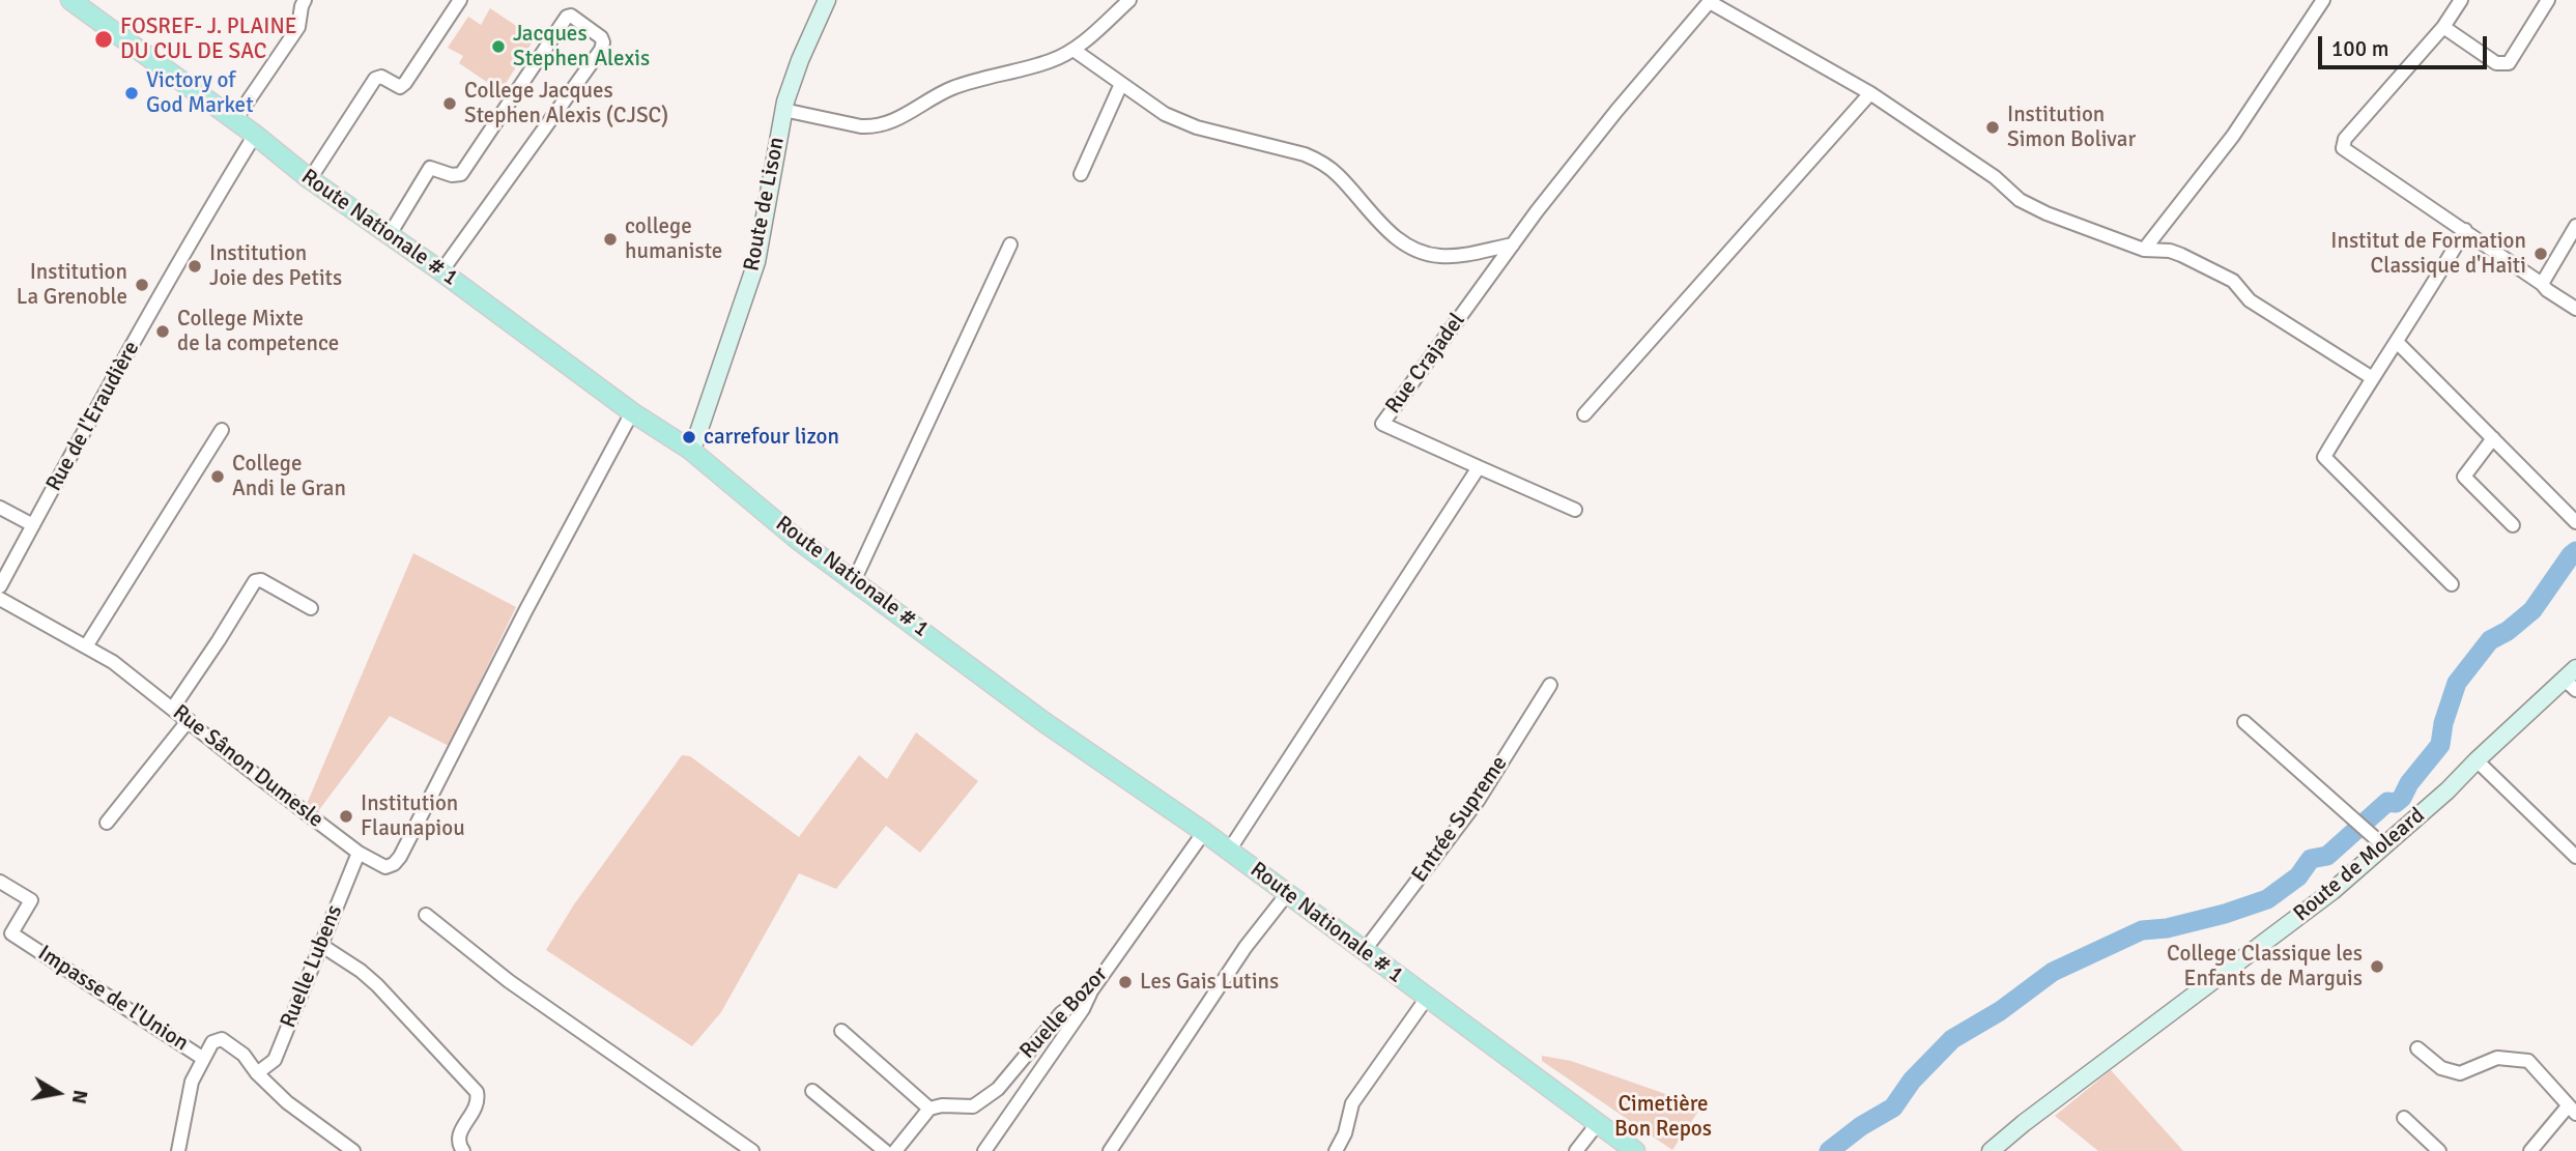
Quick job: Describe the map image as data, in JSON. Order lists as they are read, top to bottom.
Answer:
{
  "streets": {
    "main road": ["Route Nationale # 1"],
    "street": [
      "Route de Lison",
      "Rue Crajadel",
      "Rue de l'Eraudière",
      "Rue Sânon Dumesle",
      "Entrée Supreme",
      "Route de Moleard",
      "Ruelle Lubens",
      "Impasse de l'Union",
      "Ruelle Bozor"
    ]
  },
  "crossings": [
    ["Route de Lison", "Route Nationale # 1"],
    ["Route Nationale # 1", "Rue de l'Eraudière"],
    ["Route Nationale # 1", "Rue Sânon Dumesle"],
    ["Route Nationale # 1", "Entrée Supreme"],
    ["Route Nationale # 1", "Ruelle Bozor"],
    ["Rue Sânon Dumesle", "Ruelle Lubens"]
  ],
  "parks": ["Cimetière Bon Repos"],
  "places": [
    "FOSREF- J. PLAINE DU CUL DE SAC",
    "Jacques Stephen Alexis",
    "Victory of God Market",
    "College Jacques Stephen Alexis (CJSC)",
    "Institution Simon Bolivar",
    "college humaniste",
    "Institut de Formation Classique d'Haiti",
    "Institution Joie des Petits",
    "Institution La Grenoble",
    "College Mixte de la competence",
    "carrefour lizon",
    "College Andi le Gran",
    "Institution Flaunapiou",
    "College Classique les Enfants de Marguis",
    "Les Gais Lutins"
  ],
  "scale_bar": "100 m",
  "north": "right"
}
